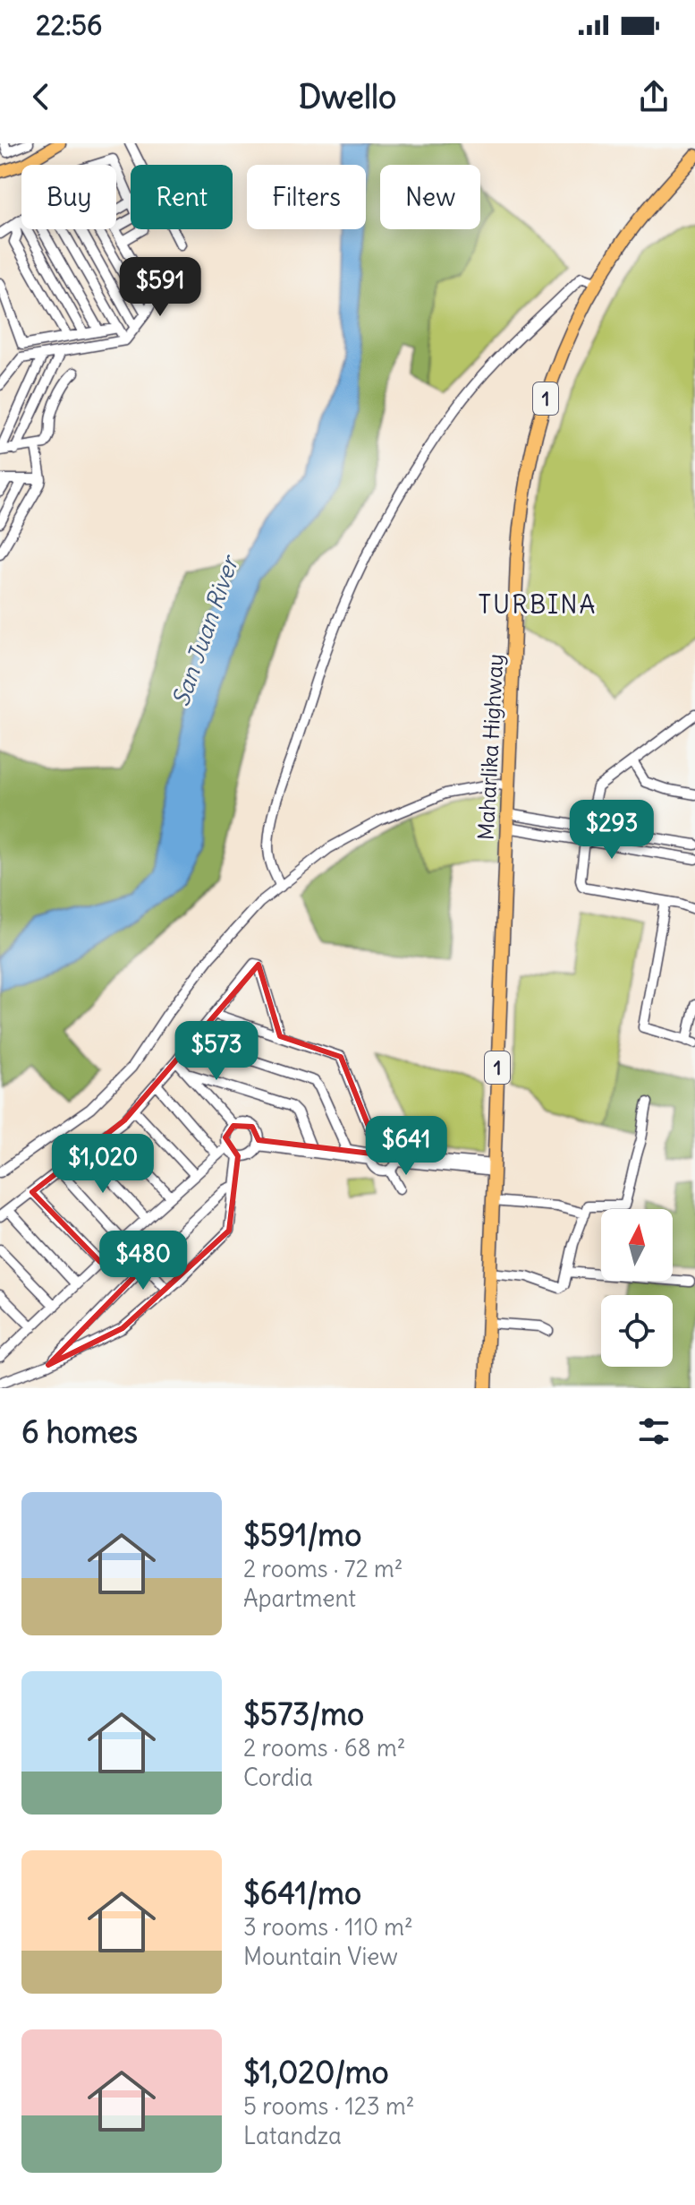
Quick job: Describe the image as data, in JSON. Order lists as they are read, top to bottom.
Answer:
{
  "streets": {
    "highway": ["1", "Maharlika Highway"]
  },
  "districts": ["TURBINA"],
  "water": ["San Juan River"],
  "north": "top",
  "page": {
    "status": "22:56",
    "header": "Dwello",
    "chip": [
      "Buy",
      "Rent",
      "Filters",
      "New"
    ],
    "price": [
      "$591",
      "$293",
      "$573",
      "$641",
      "$1,020",
      "$480"
    ],
    "heading": "6 homes",
    "list": [
      {
        "name": "$591/mo",
        "note": "2 rooms · 72 m² · Apartment"
      },
      {
        "name": "$573/mo",
        "note": "2 rooms · 68 m² · Cordia"
      },
      {
        "name": "$641/mo",
        "note": "3 rooms · 110 m² · Mountain View"
      },
      {
        "name": "$1,020/mo",
        "note": "5 rooms · 123 m² · Latandza"
      }
    ]
  }
}
